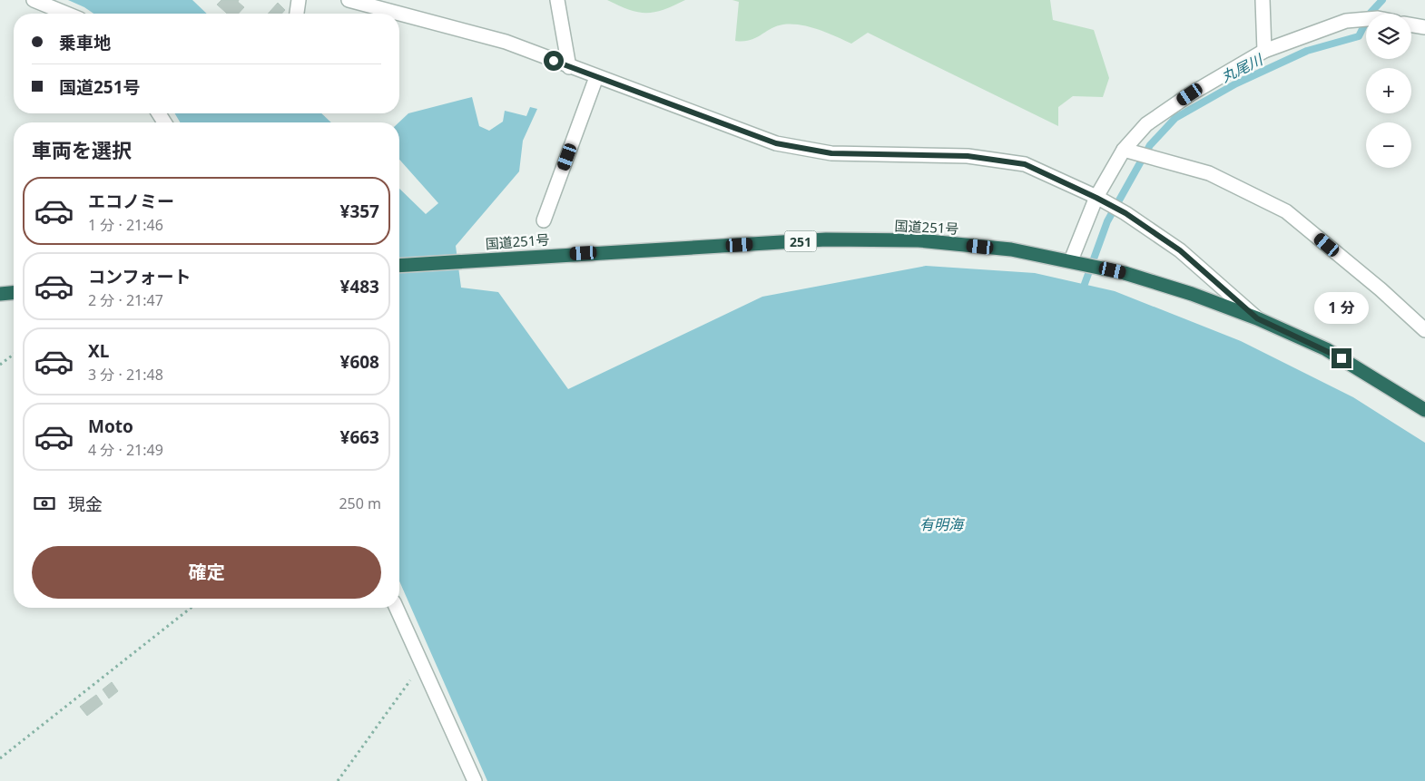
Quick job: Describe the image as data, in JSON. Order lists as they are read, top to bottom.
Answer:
{
  "streets": {
    "highway": ["国道251号", "251"]
  },
  "water": ["丸尾川", "有明海"],
  "page": {
    "map_buttons": ["+", "−"],
    "banner": ["乗車地", "国道251号"],
    "heading": "車両を選択",
    "list": [
      {
        "name": "エコノミー",
        "note": "1 分 · 21:46",
        "value": "¥357"
      },
      {
        "name": "コンフォート",
        "note": "2 分 · 21:47",
        "value": "¥483"
      },
      {
        "name": "XL",
        "note": "3 分 · 21:48",
        "value": "¥608"
      },
      {
        "name": "Moto",
        "note": "4 分 · 21:49",
        "value": "¥663"
      }
    ],
    "bubble": "1 分",
    "pay": ["現金", "250 m"],
    "buttons": "確定"
  }
}
